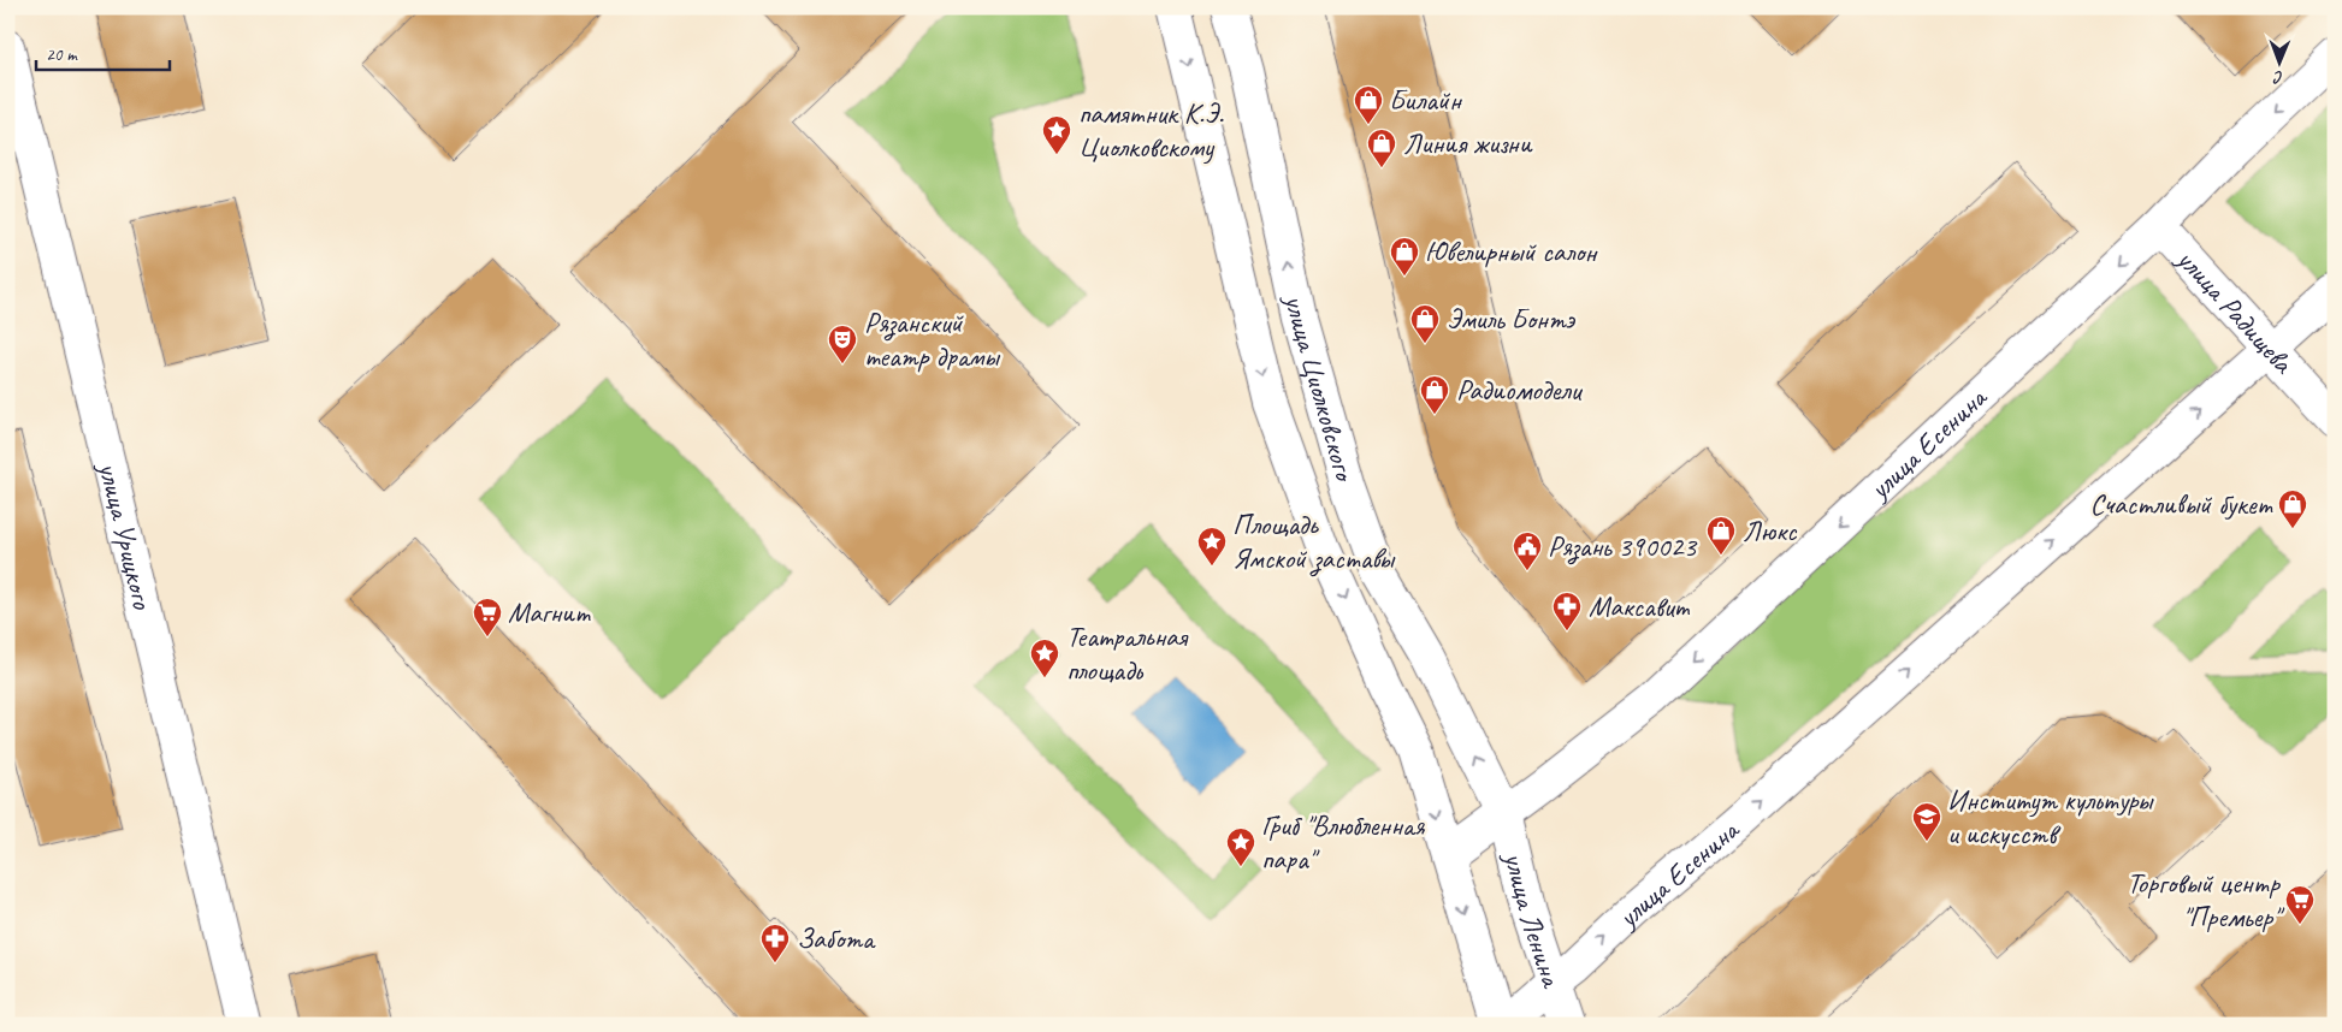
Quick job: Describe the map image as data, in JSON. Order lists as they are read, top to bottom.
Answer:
{
  "streets": {
    "main road": [
      "улица Радищева",
      "улица Циолковского",
      "улица Есенина",
      "улица Урицкого",
      "улица Ленина"
    ]
  },
  "crossings": [
    ["улица Радищева", "улица Есенина"],
    ["улица Циолковского", "улица Есенина"],
    ["улица Циолковского", "улица Ленина"],
    ["улица Есенина", "улица Ленина"]
  ],
  "places": {
    "shop": [
      "Билайн",
      "Линия жизни",
      "Ювелирный салон",
      "Эмиль Бонтэ",
      "Радиомодели",
      "Счастливый букет",
      "Люкс"
    ],
    "place": [
      "памятник К.Э. Циолковскому",
      "Площадь Ямской заставы",
      "Театральная площадь",
      "Гриб \"Влюбленная пара\""
    ],
    "theatre": ["Рязанский театр драмы"],
    "public building": ["Рязань 390023"],
    "pharmacy": ["Максавит", "Забота"],
    "supermarket": ["Магнит", "Торговый центр \"Премьер\""],
    "school or university": ["Институт культуры и искусств"]
  },
  "scale_bar": "20 m",
  "north": "bottom"
}
